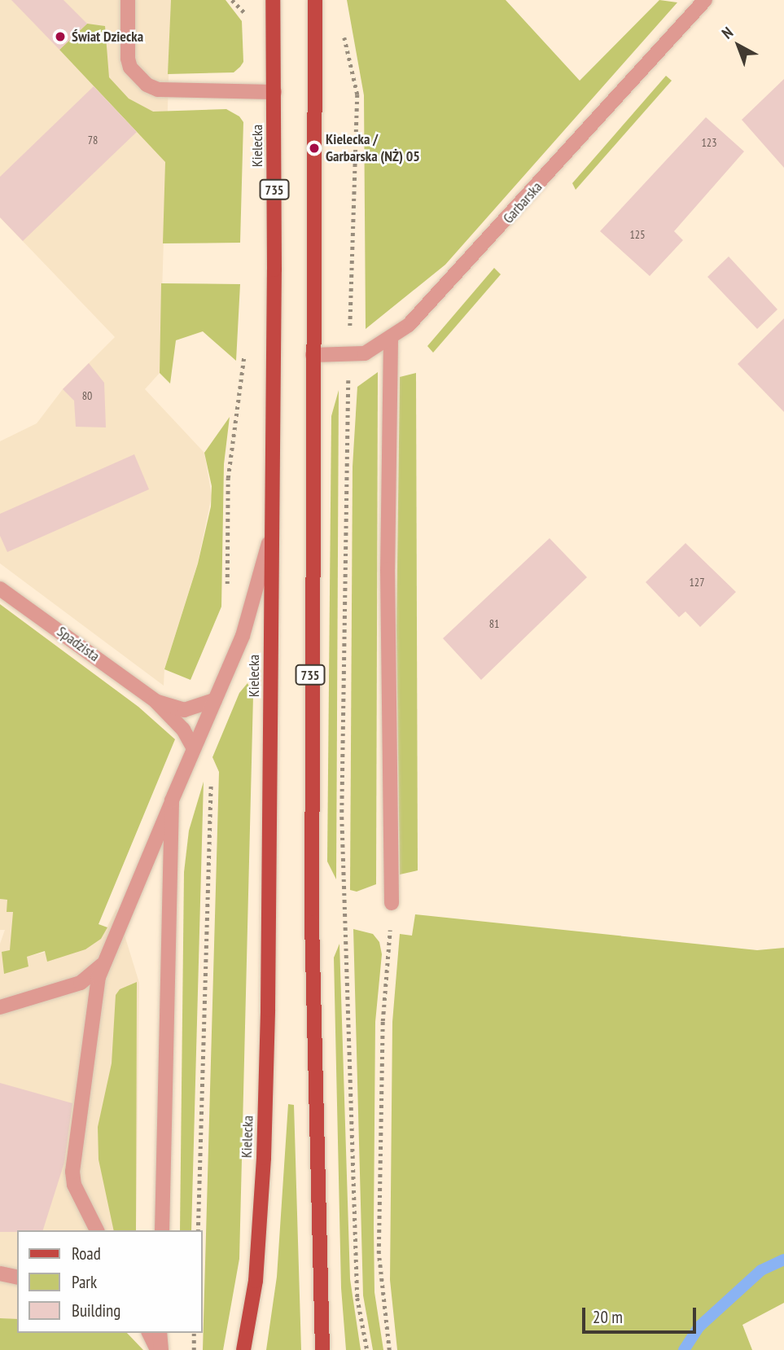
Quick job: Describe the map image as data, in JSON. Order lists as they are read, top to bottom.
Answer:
{
  "streets": {
    "main road": ["Kielecka", "735"],
    "street": ["Garbarska", "Spadzista"]
  },
  "crossings": [
    ["735", "Garbarska"]
  ],
  "places": ["Świat Dziecka", "Kielecka / Garbarska (NŻ) 05"],
  "house_numbers": [
    "78",
    "123",
    "125",
    "80",
    "127",
    "81"
  ],
  "legend": ["Road", "Park", "Building"],
  "scale_bar": "20 m",
  "north": "top left"
}
